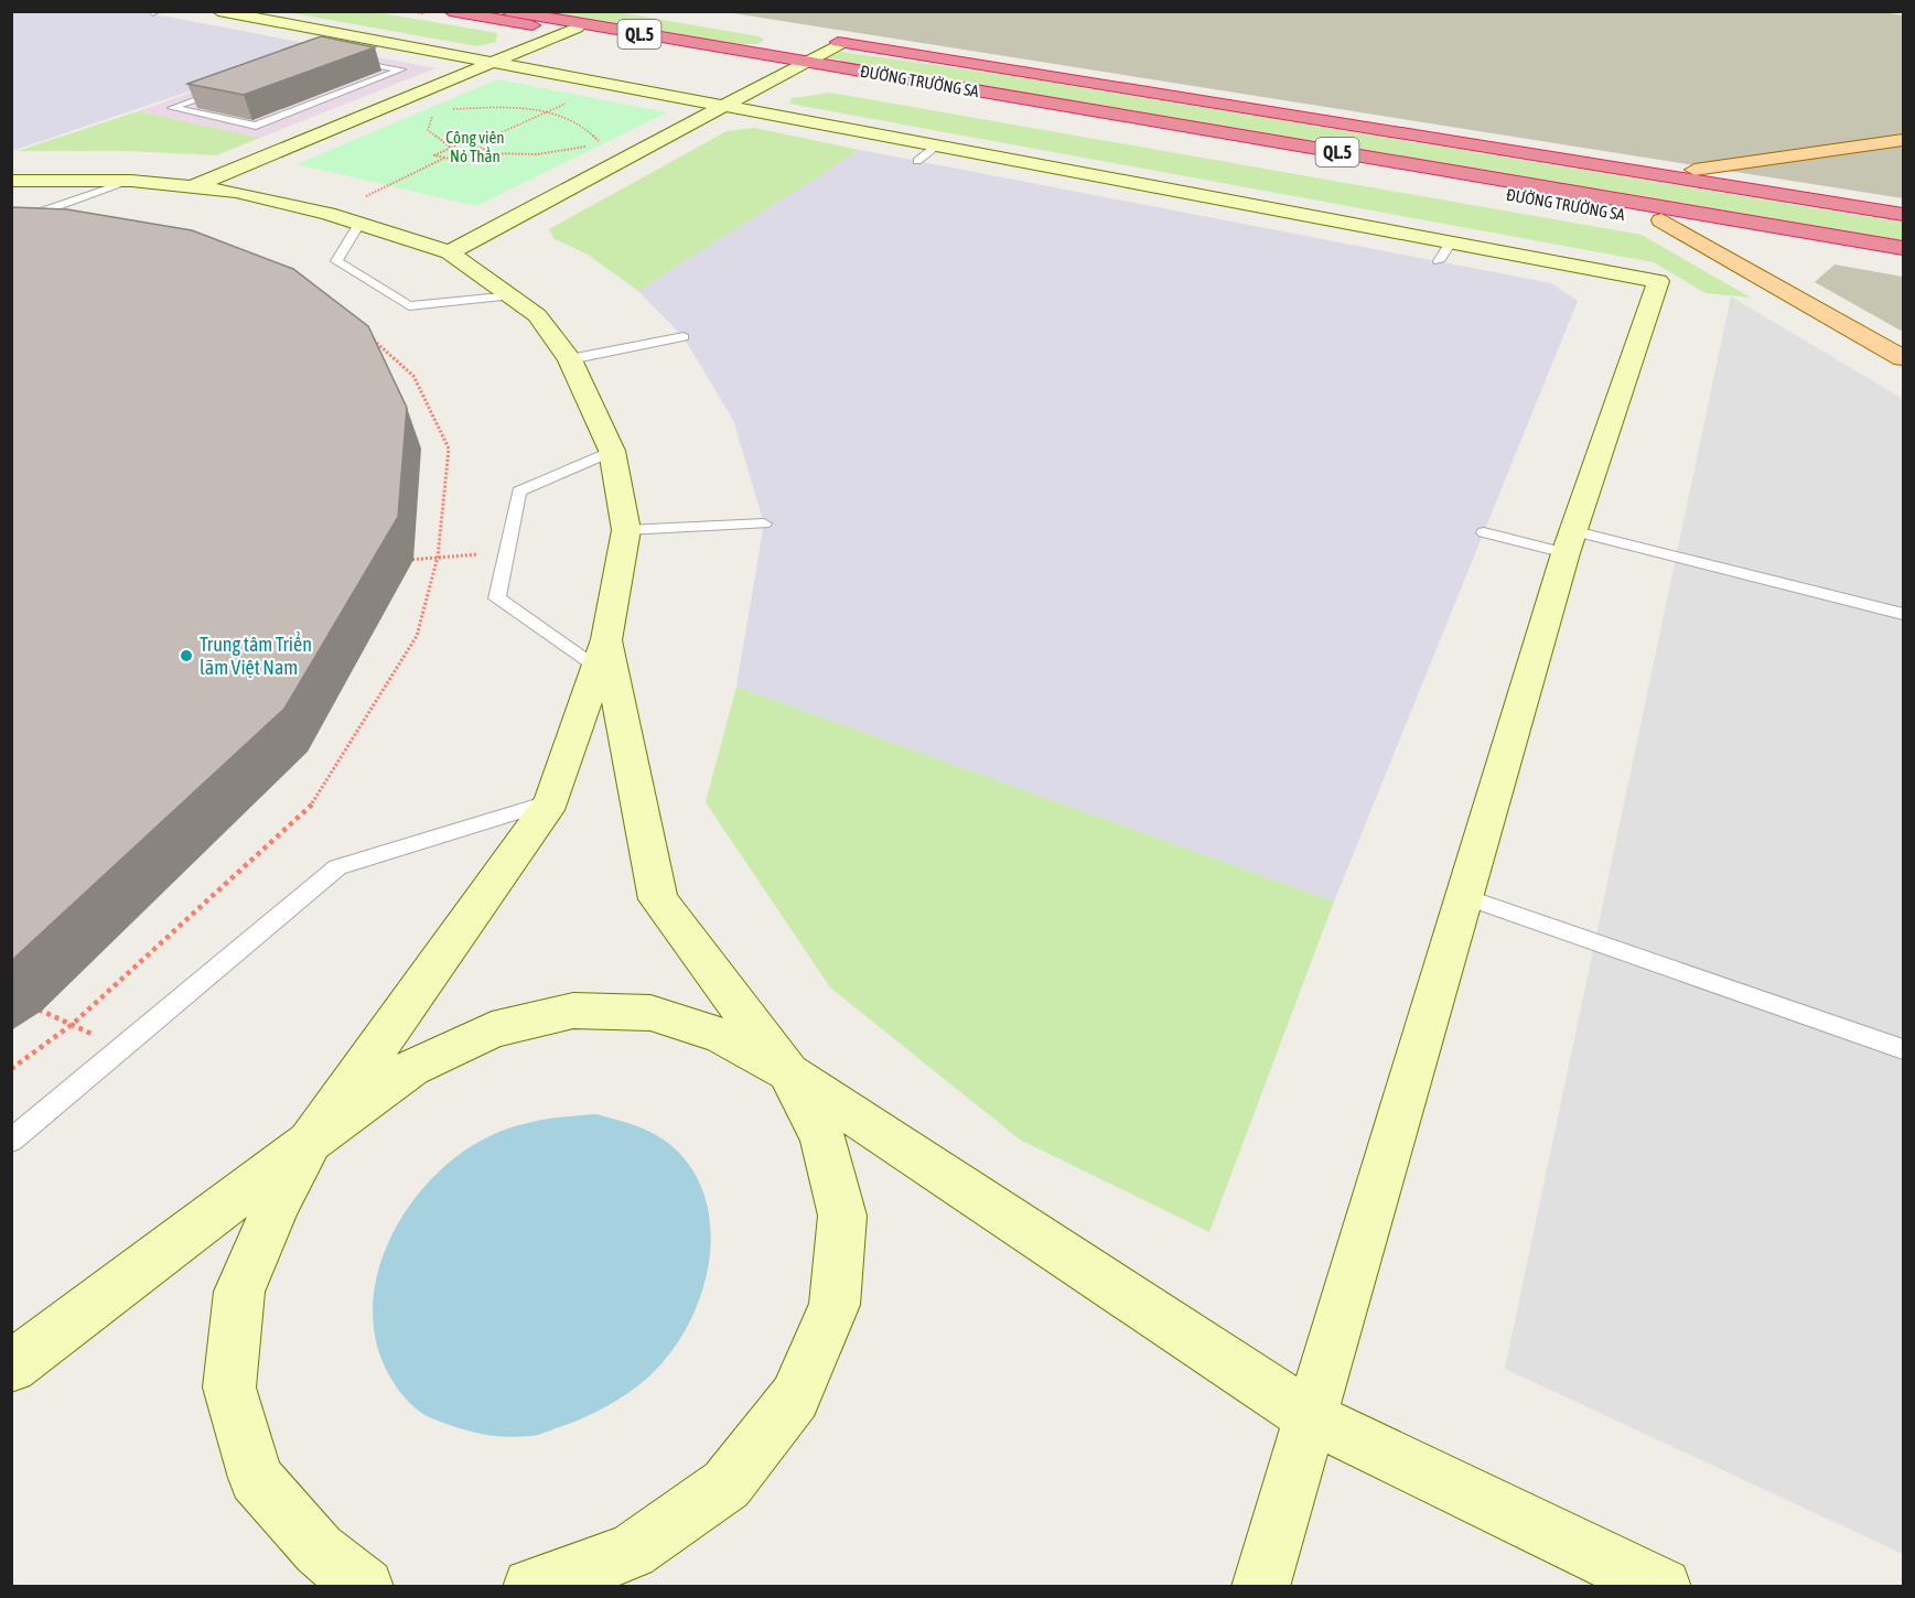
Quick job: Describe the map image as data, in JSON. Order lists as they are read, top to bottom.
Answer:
{
  "streets": {
    "highway": ["QL.5", "ĐƯỜNG TRƯỜNG SA"]
  },
  "parks": ["Công viên Nỏ Thần"],
  "places": ["Trung tâm Triển lãm Việt Nam"]
}
